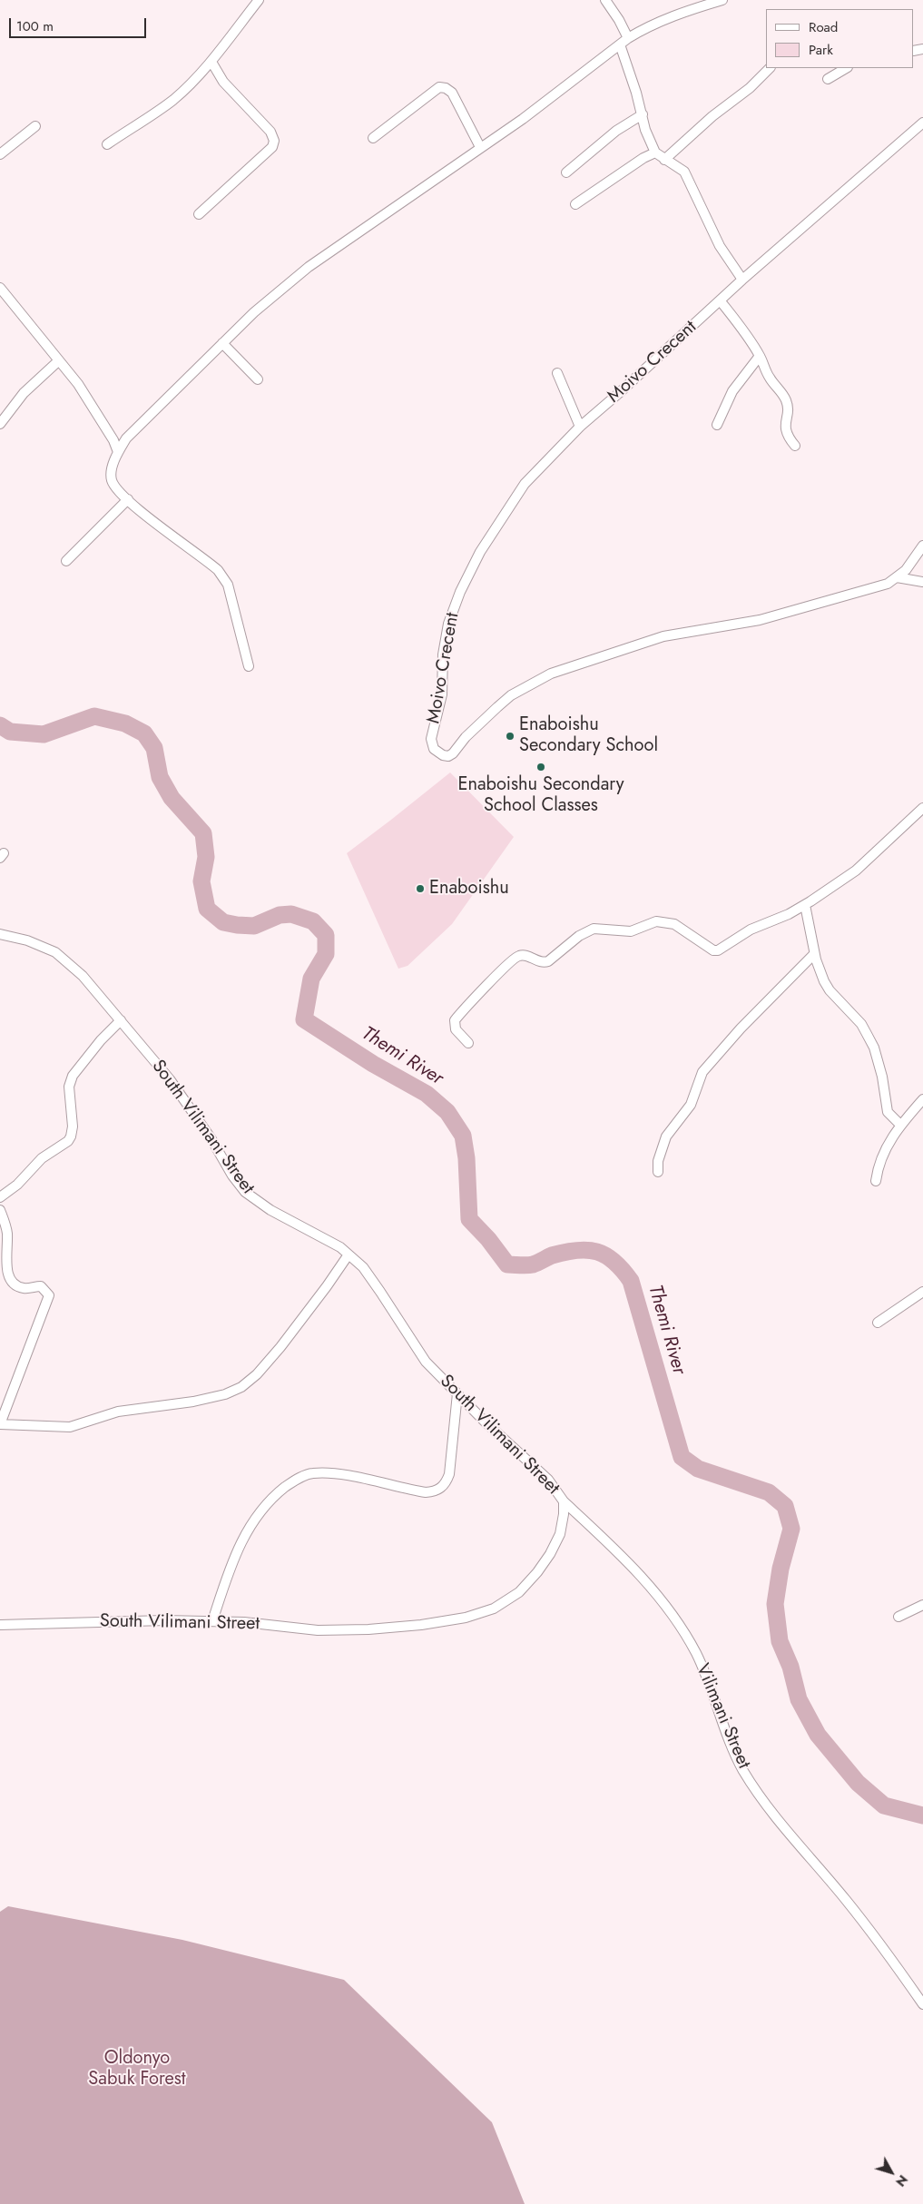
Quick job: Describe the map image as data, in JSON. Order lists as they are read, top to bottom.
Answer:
{
  "streets": {
    "street": ["Moivo Crecent", "South Vilimani Street", "Vilimani Street"]
  },
  "crossings": [
    ["South Vilimani Street", "Vilimani Street"]
  ],
  "water": ["Themi River"],
  "parks": ["Oldonyo Sabuk Forest"],
  "places": ["Enaboishu Secondary School", "Enaboishu Secondary School Classes", "Enaboishu"],
  "legend": ["Road", "Park"],
  "scale_bar": "100 m",
  "north": "bottom right"
}
